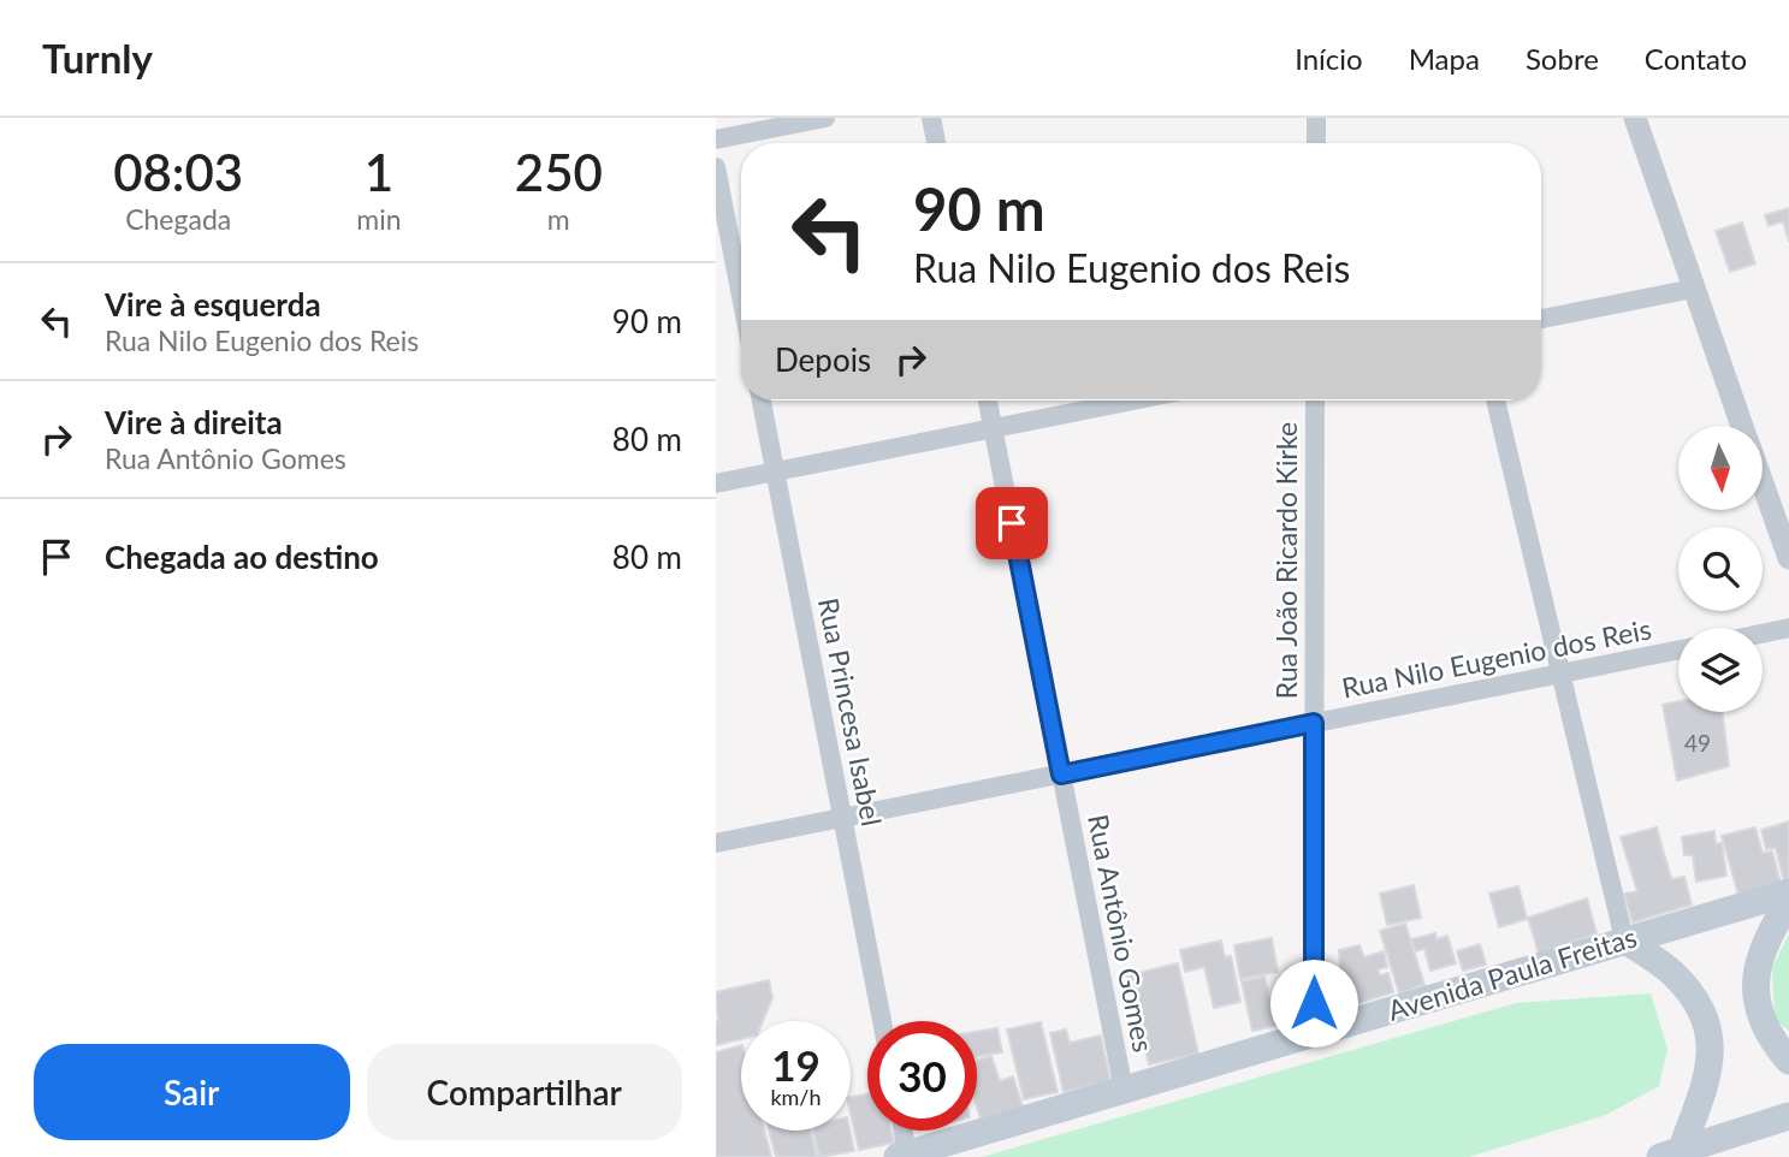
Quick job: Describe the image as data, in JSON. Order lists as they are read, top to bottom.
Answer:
{
  "streets": {
    "main road": ["Avenida Paula Freitas"],
    "street": [
      "Rua João Ricardo Kirke",
      "Rua Nilo Eugenio dos Reis",
      "Rua Princesa Isabel",
      "Rua Antônio Gomes"
    ]
  },
  "crossings": [
    ["Rua João Ricardo Kirke", "Rua Nilo Eugenio dos Reis"],
    ["Rua João Ricardo Kirke", "Avenida Paula Freitas"],
    ["Rua Nilo Eugenio dos Reis", "Rua Princesa Isabel"],
    ["Rua Nilo Eugenio dos Reis", "Rua Antônio Gomes"],
    ["Rua Antônio Gomes", "Avenida Paula Freitas"]
  ],
  "house_numbers": ["49"],
  "north": "bottom",
  "page": {
    "header": "Turnly",
    "nav": [
      "Início",
      "Mapa",
      "Sobre",
      "Contato"
    ],
    "eta": [
      "08:03",
      "Chegada",
      "1",
      "min",
      "250",
      "m"
    ],
    "turn": ["90 m", "Rua Nilo Eugenio dos Reis"],
    "list": [
      {
        "name": "Vire à esquerda",
        "note": "Rua Nilo Eugenio dos Reis",
        "value": "90 m"
      },
      {
        "name": "Vire à direita",
        "note": "Rua Antônio Gomes",
        "value": "80 m"
      },
      {
        "name": "Chegada ao destino",
        "value": "80 m"
      }
    ],
    "then": "Depois",
    "speed": "19 km/h",
    "limit": "30",
    "buttons": ["Sair", "Compartilhar"]
  }
}
